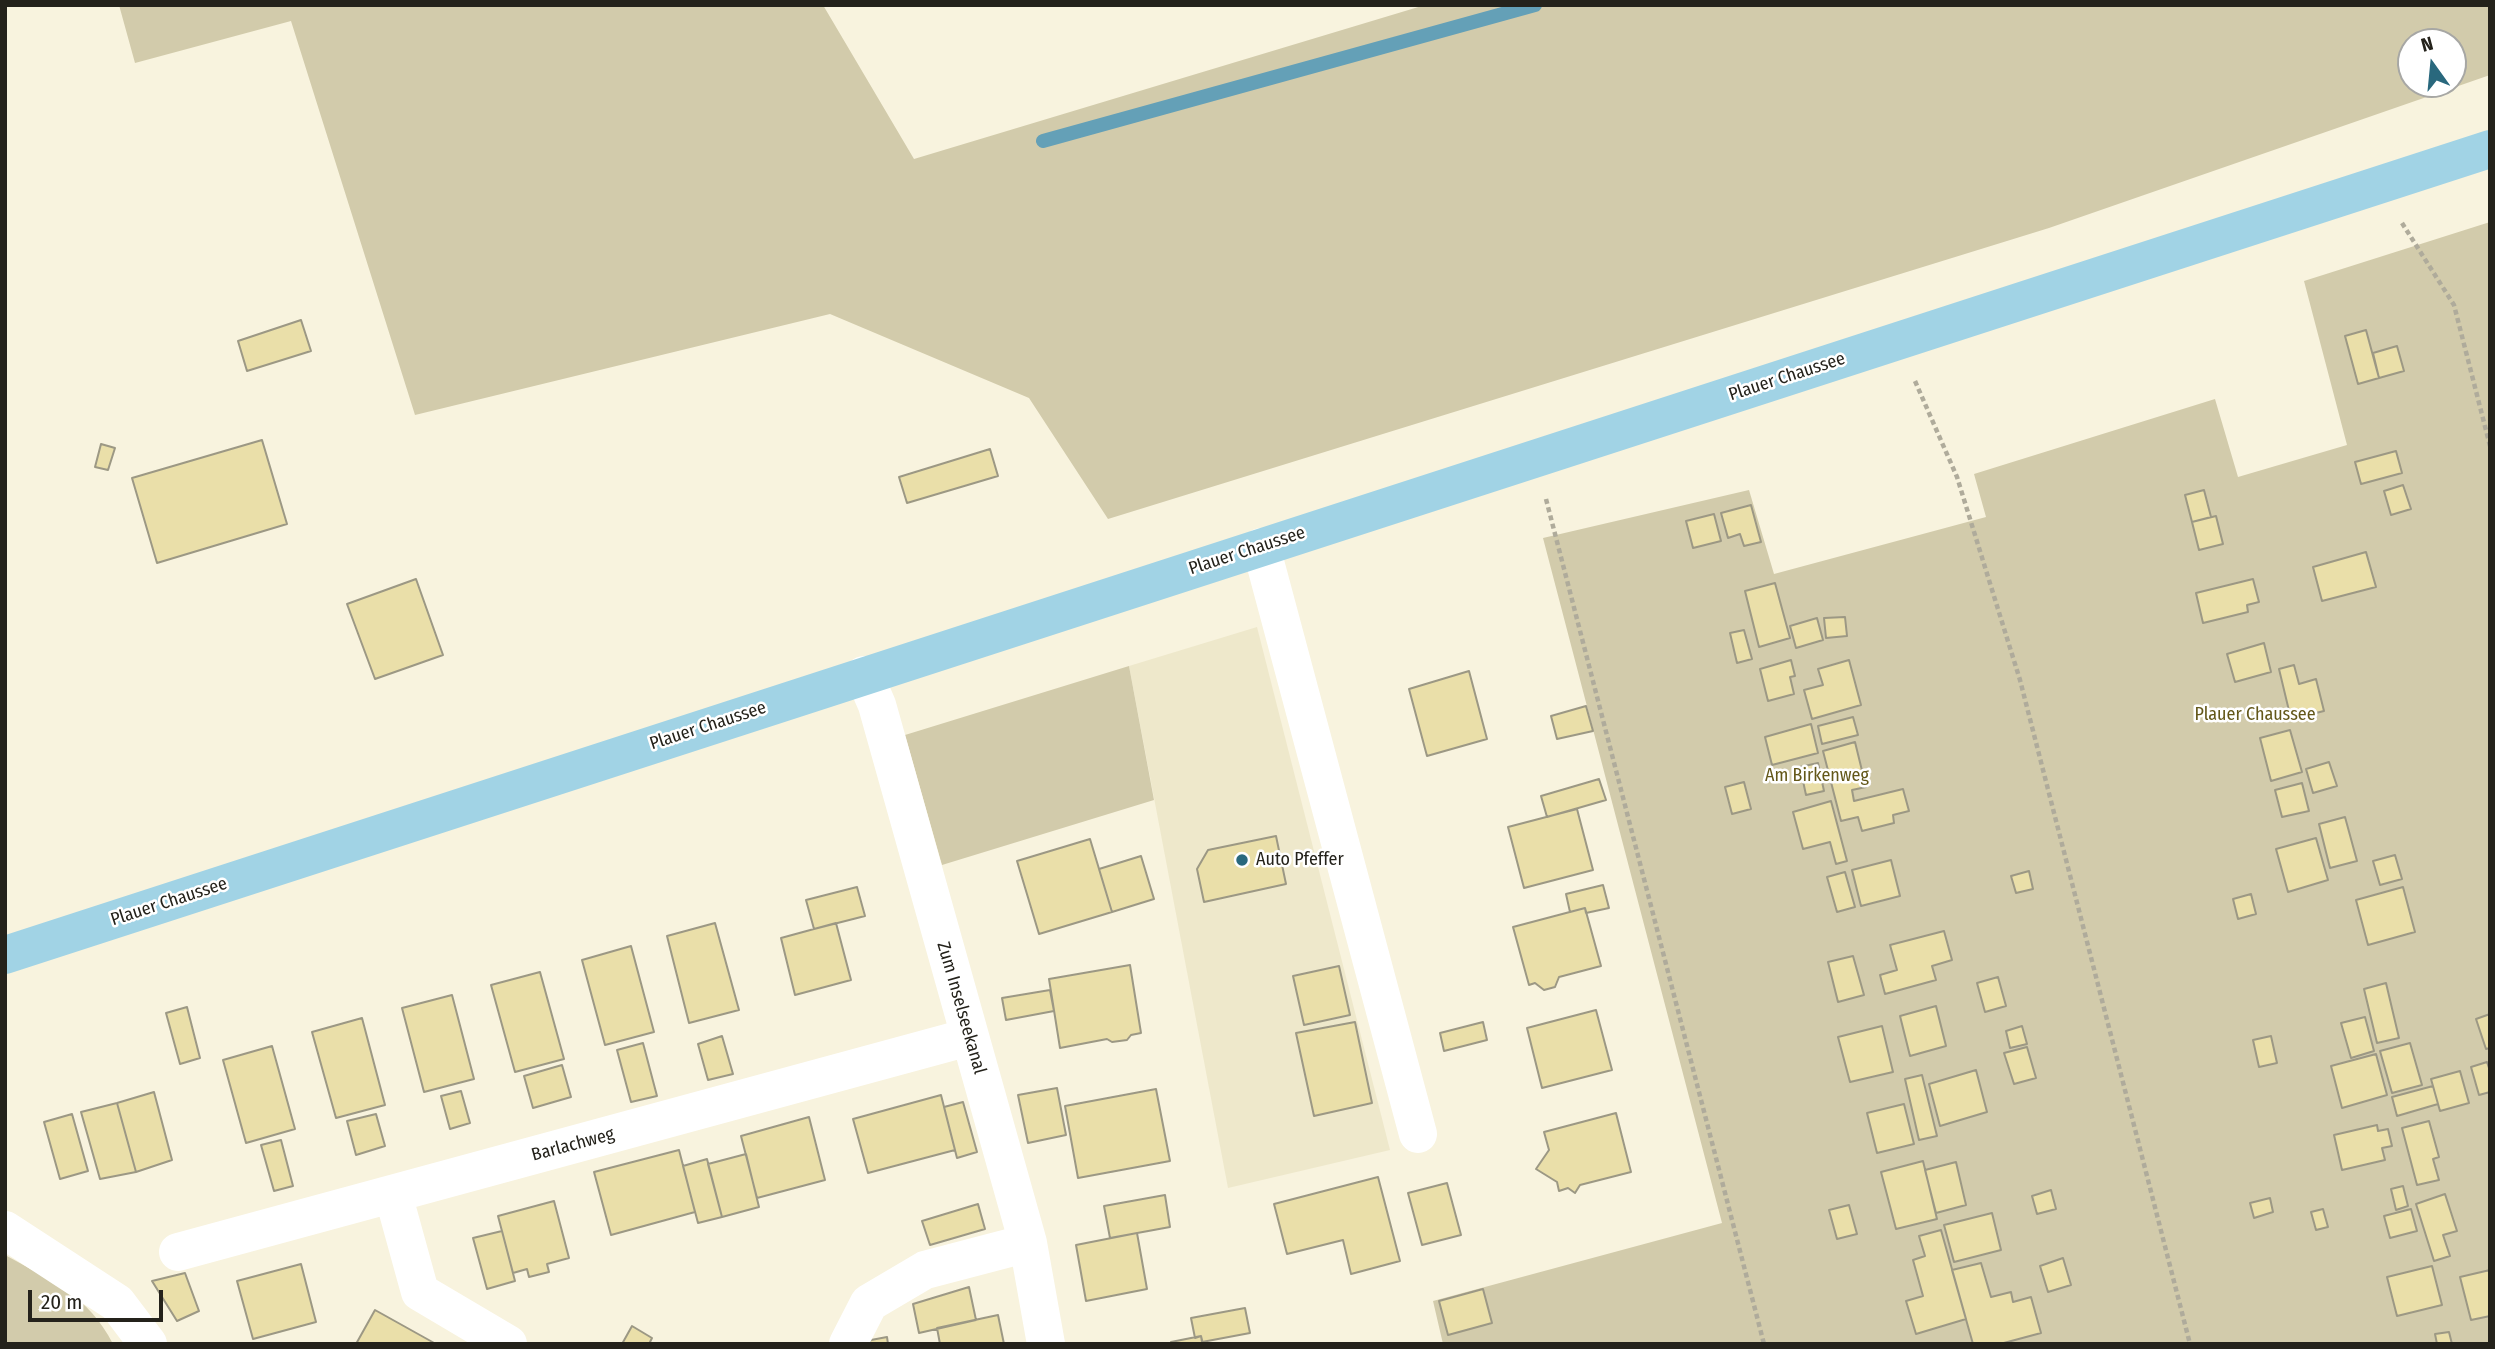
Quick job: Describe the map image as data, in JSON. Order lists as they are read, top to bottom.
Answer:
{
  "streets": {
    "main road": ["Plauer Chaussee"],
    "street": ["Zum Inselseekanal", "Barlachweg"]
  },
  "crossings": [
    ["Plauer Chaussee", "Zum Inselseekanal"],
    ["Zum Inselseekanal", "Barlachweg"]
  ],
  "parks": ["Plauer Chaussee", "Am Birkenweg"],
  "places": ["Auto Pfeffer"],
  "scale_bar": "20 m",
  "north": "top"
}
